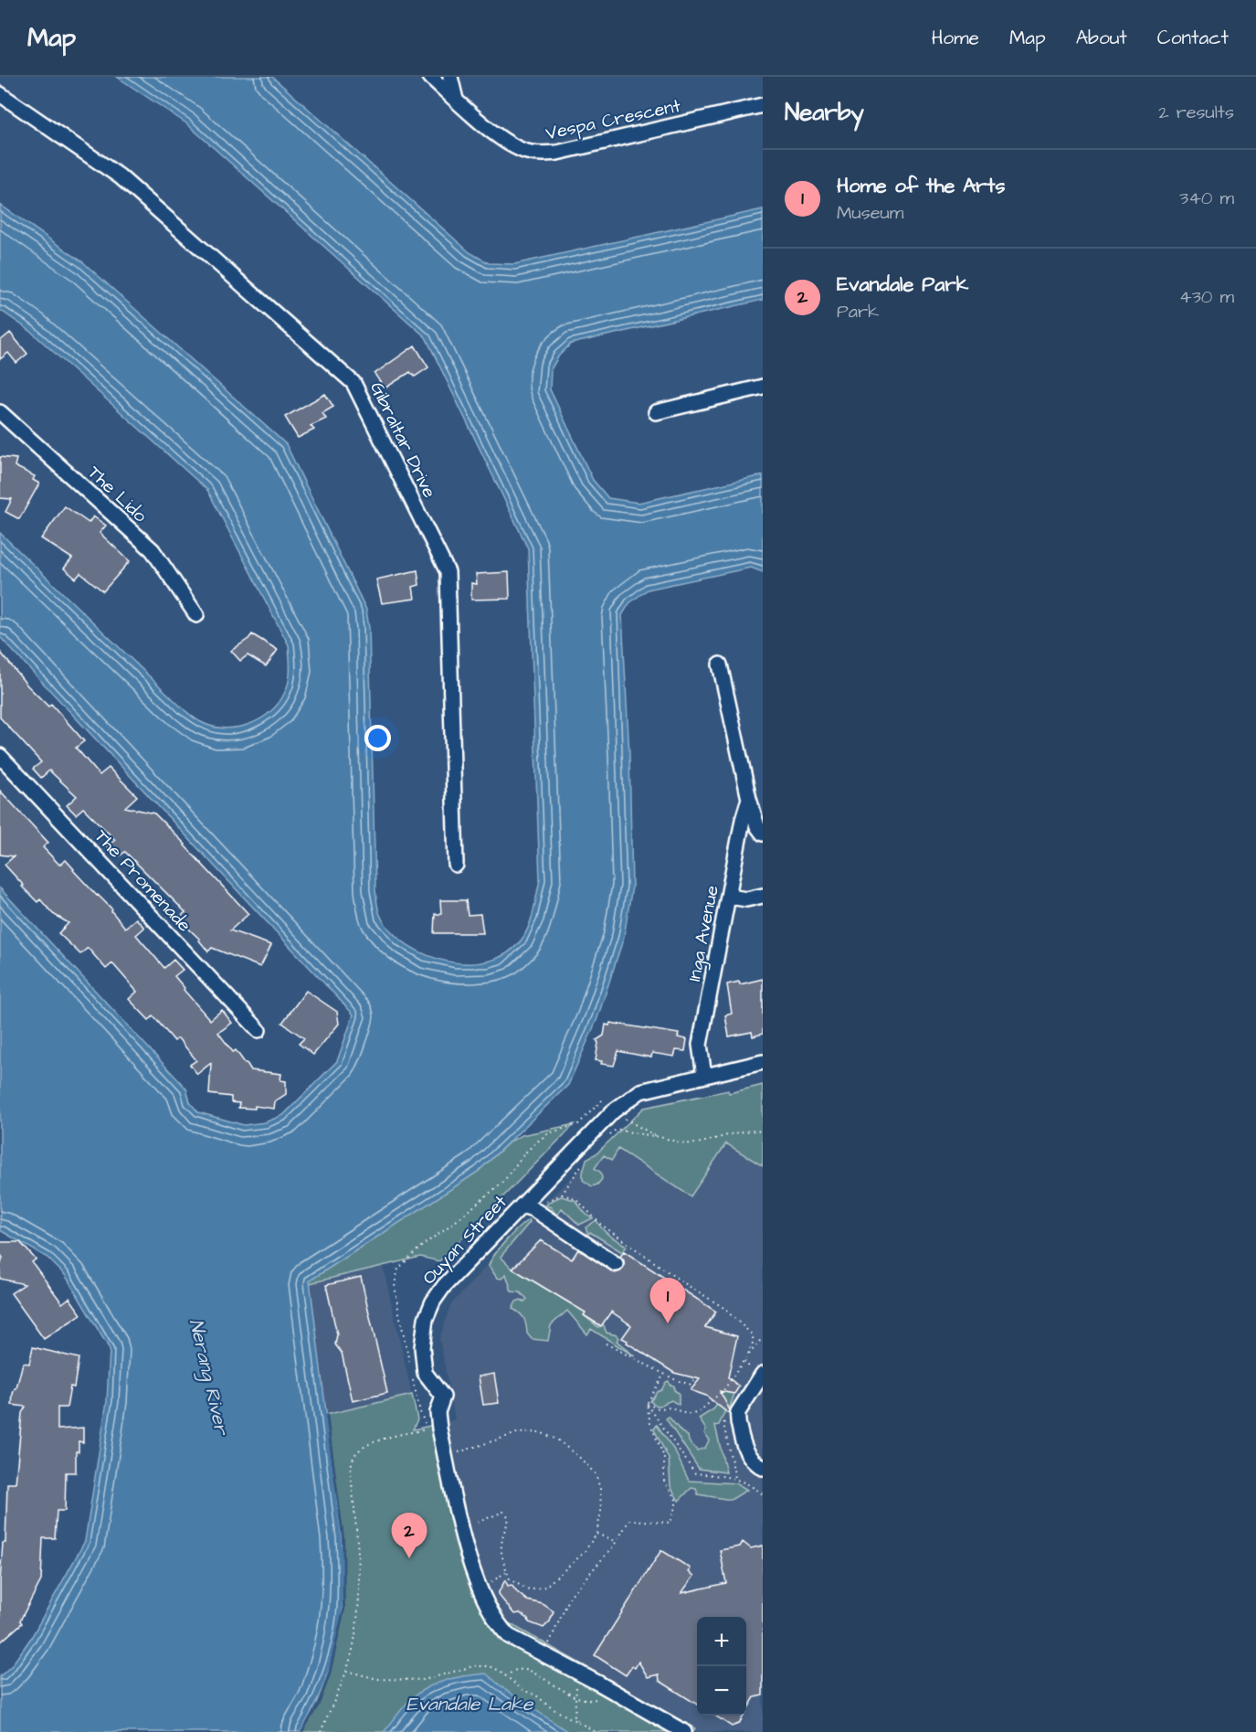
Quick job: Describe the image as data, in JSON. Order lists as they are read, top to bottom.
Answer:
{
  "streets": {
    "street": [
      "Vespa Crescent",
      "Gibraltar Drive",
      "The Lido",
      "The Promenade",
      "Inga Avenue",
      "Ouyan Street"
    ]
  },
  "crossings": [
    ["Inga Avenue", "Ouyan Street"]
  ],
  "water": ["Nerang River", "Evandale Lake"],
  "page": {
    "header": "Map",
    "nav": [
      "Home",
      "Map",
      "About",
      "Contact"
    ],
    "heading": ["Nearby", "2 results"],
    "list": [
      {
        "mark": "1",
        "name": "Home of the Arts",
        "note": "Museum",
        "value": "340 m"
      },
      {
        "mark": "2",
        "name": "Evandale Park",
        "note": "Park",
        "value": "430 m"
      }
    ],
    "pins": ["1", "2"],
    "map_buttons": ["+", "−"]
  }
}
